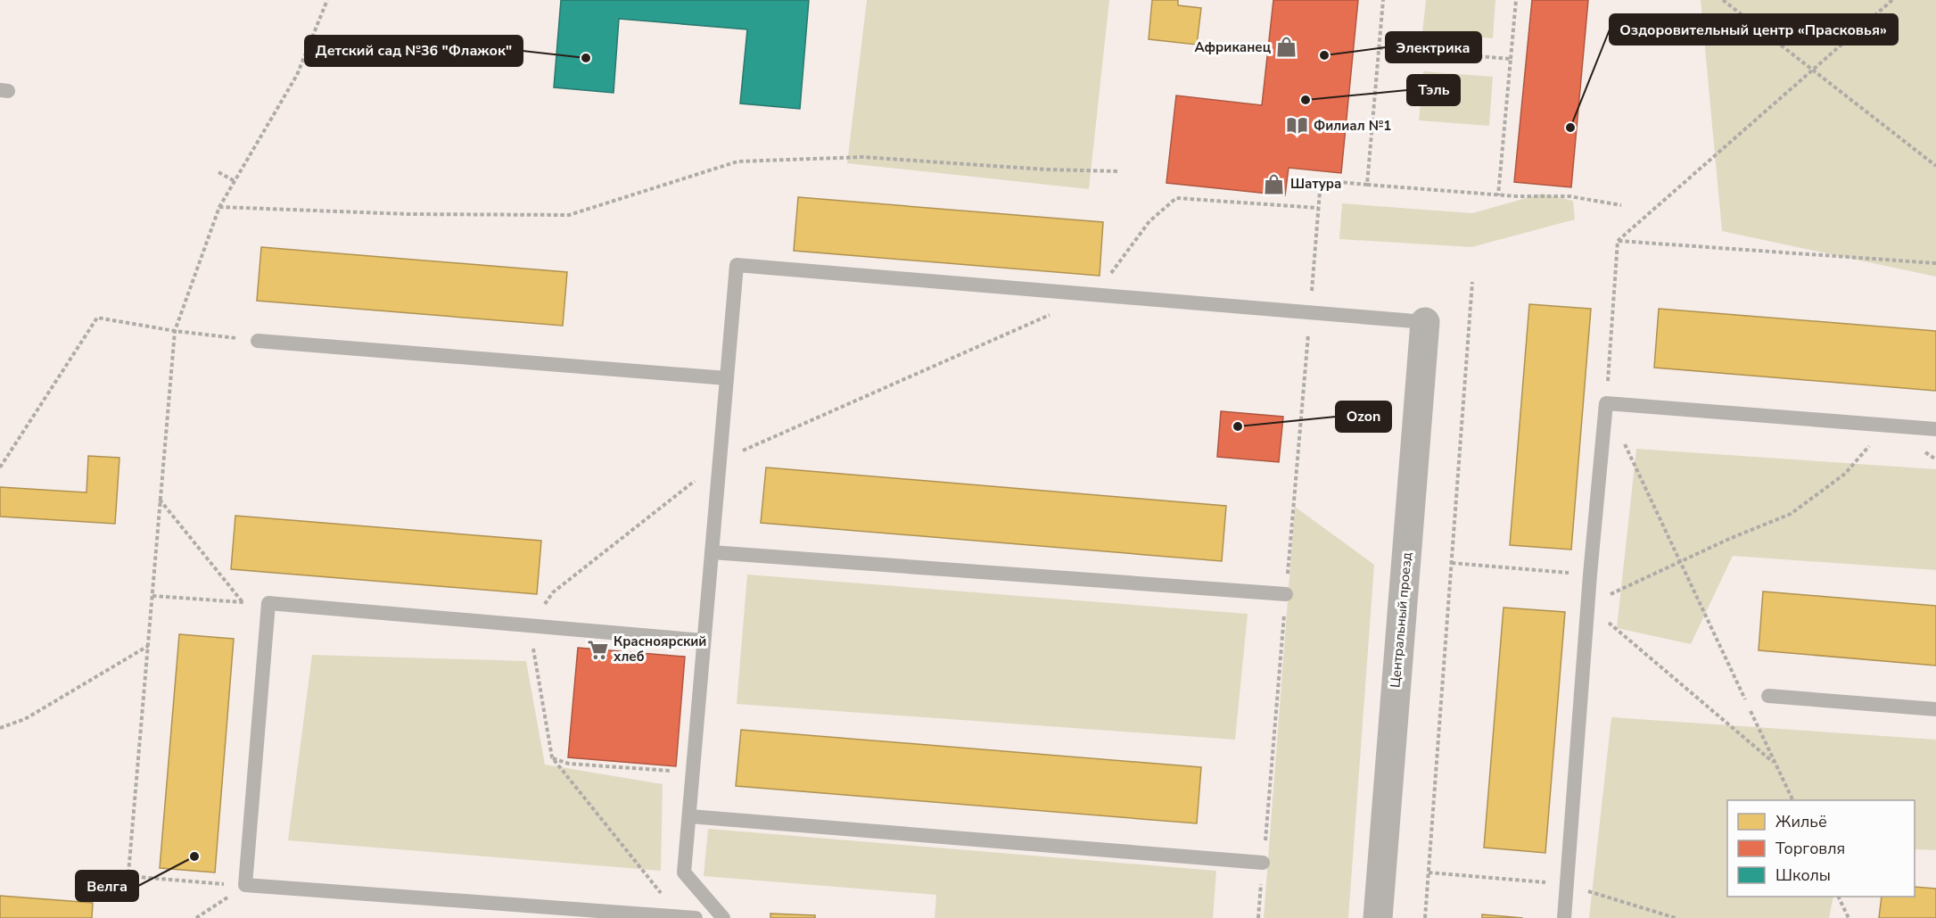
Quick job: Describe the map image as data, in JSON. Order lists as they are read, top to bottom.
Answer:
{
  "streets": {
    "street": ["Центральный проезд"]
  },
  "places": {
    "shop": ["Африканец", "Шатура"],
    "other": [
      "Электрика",
      "Детский сад №36 \"Флажок\"",
      "Тэль",
      "Оздоровительный центр «Прасковья»",
      "Ozon",
      "Велга"
    ],
    "library": ["Филиал №1"],
    "supermarket": ["Красноярский хлеб"]
  },
  "legend": ["Жильё", "Торговля", "Школы"]
}
